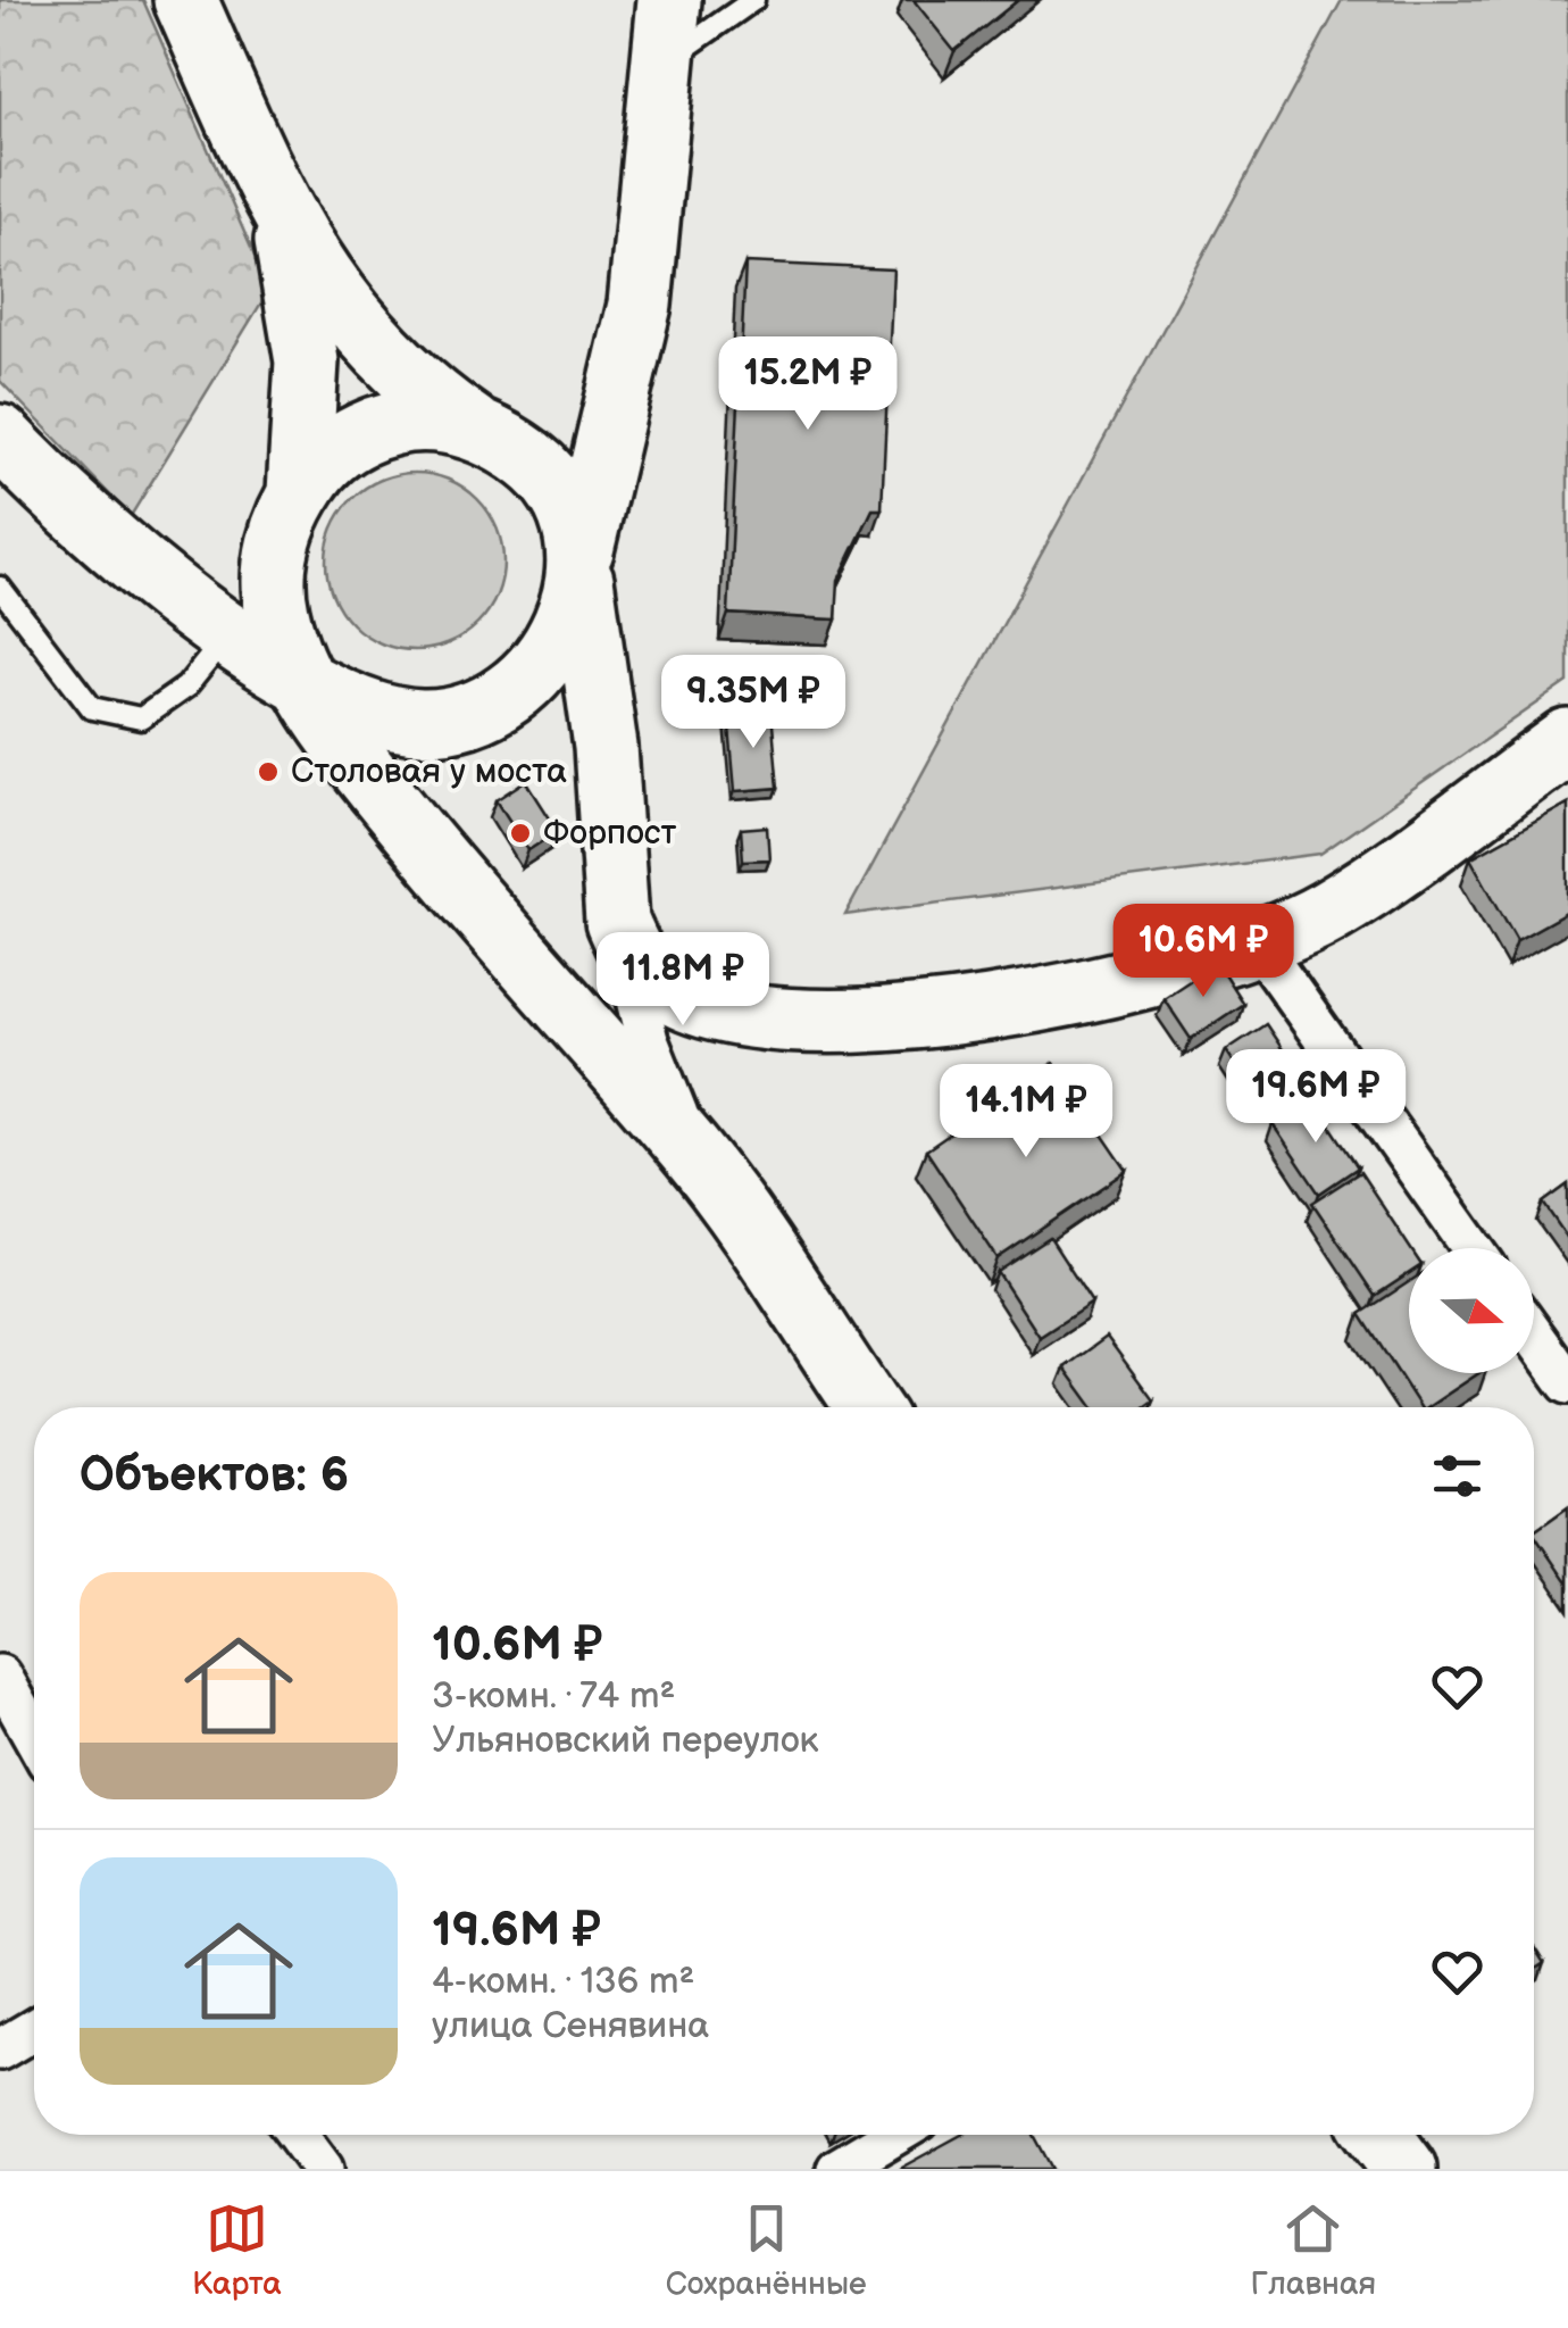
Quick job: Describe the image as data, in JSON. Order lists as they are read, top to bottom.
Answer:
{
  "places": ["Столовая у моста", "Форпост"],
  "north": "right",
  "page": {
    "price": [
      "15.2M ₽",
      "9.35M ₽",
      "10.6M ₽",
      "11.8M ₽",
      "19.6M ₽",
      "14.1M ₽"
    ],
    "heading": "Объектов: 6",
    "list": [
      {
        "name": "10.6M ₽",
        "note": "3-комн. · 74 m² · Ульяновский переулок"
      },
      {
        "name": "19.6M ₽",
        "note": "4-комн. · 136 m² · улица Сенявина"
      }
    ],
    "tabs": ["Карта", "Сохранённые", "Главная"]
  }
}
